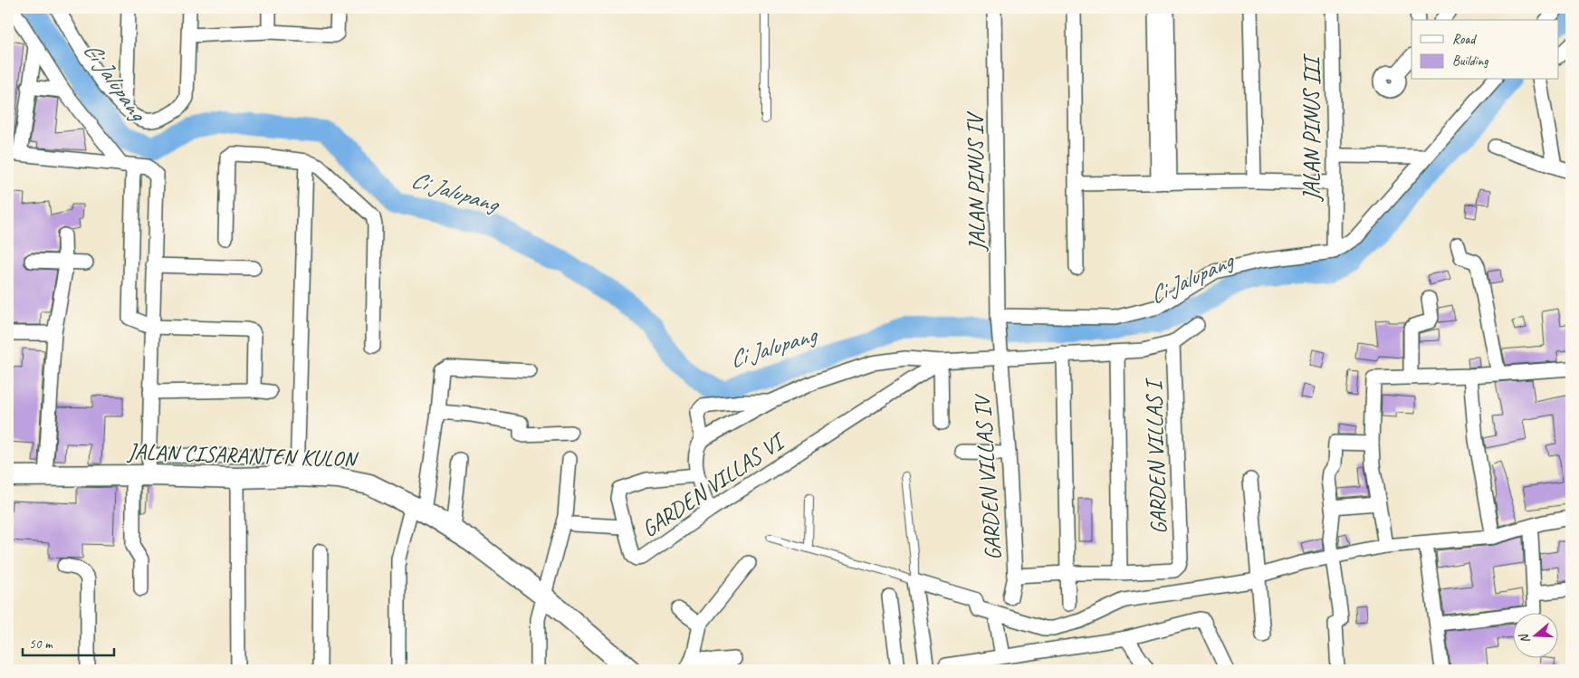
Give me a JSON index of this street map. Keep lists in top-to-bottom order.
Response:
{
  "streets": {
    "main road": ["JALAN CISARANTEN KULON"],
    "street": [
      "JALAN PINUS III",
      "JALAN PINUS IV",
      "GARDEN VILLAS I",
      "GARDEN VILLAS IV",
      "GARDEN VILLAS VI"
    ]
  },
  "crossings": [
    ["JALAN PINUS IV", "GARDEN VILLAS IV"]
  ],
  "water": ["Ci Jalupang"],
  "legend": ["Road", "Building"],
  "scale_bar": "50 m",
  "north": "left"
}
